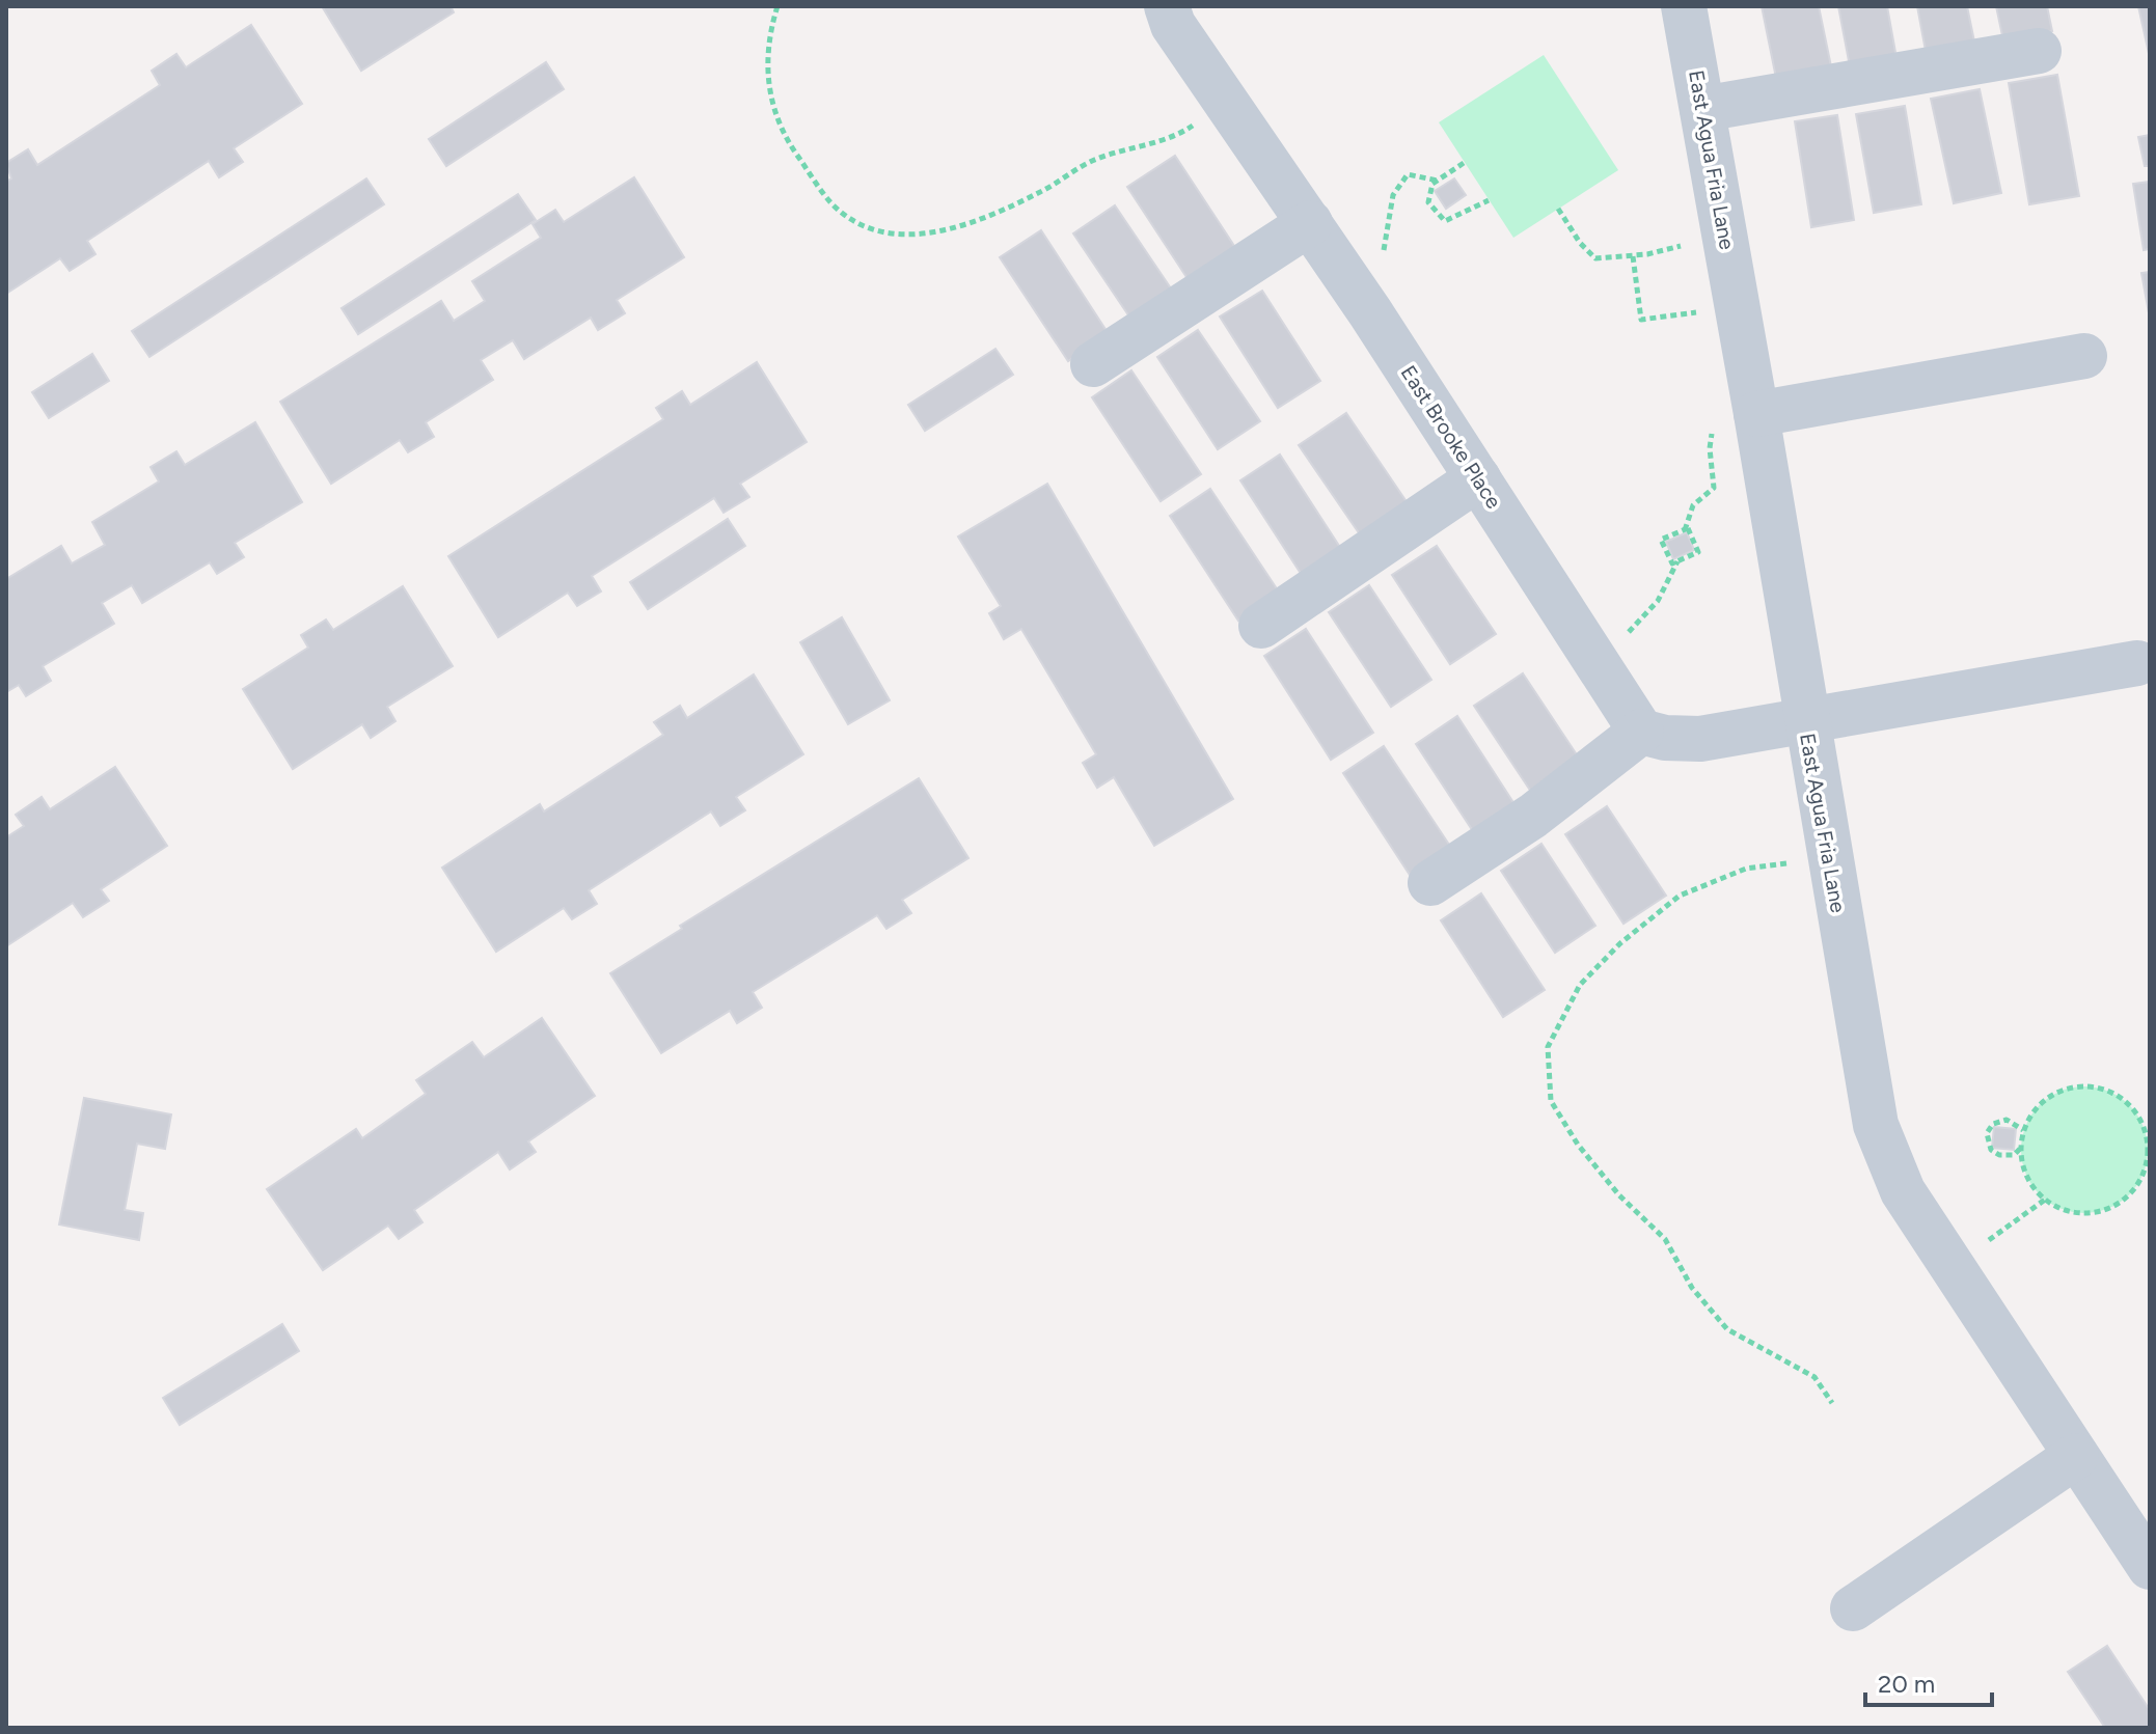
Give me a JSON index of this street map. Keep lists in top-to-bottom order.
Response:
{
  "streets": {
    "street": ["East Agua Fria Lane", "East Brooke Place"]
  },
  "scale_bar": "20 m"
}
